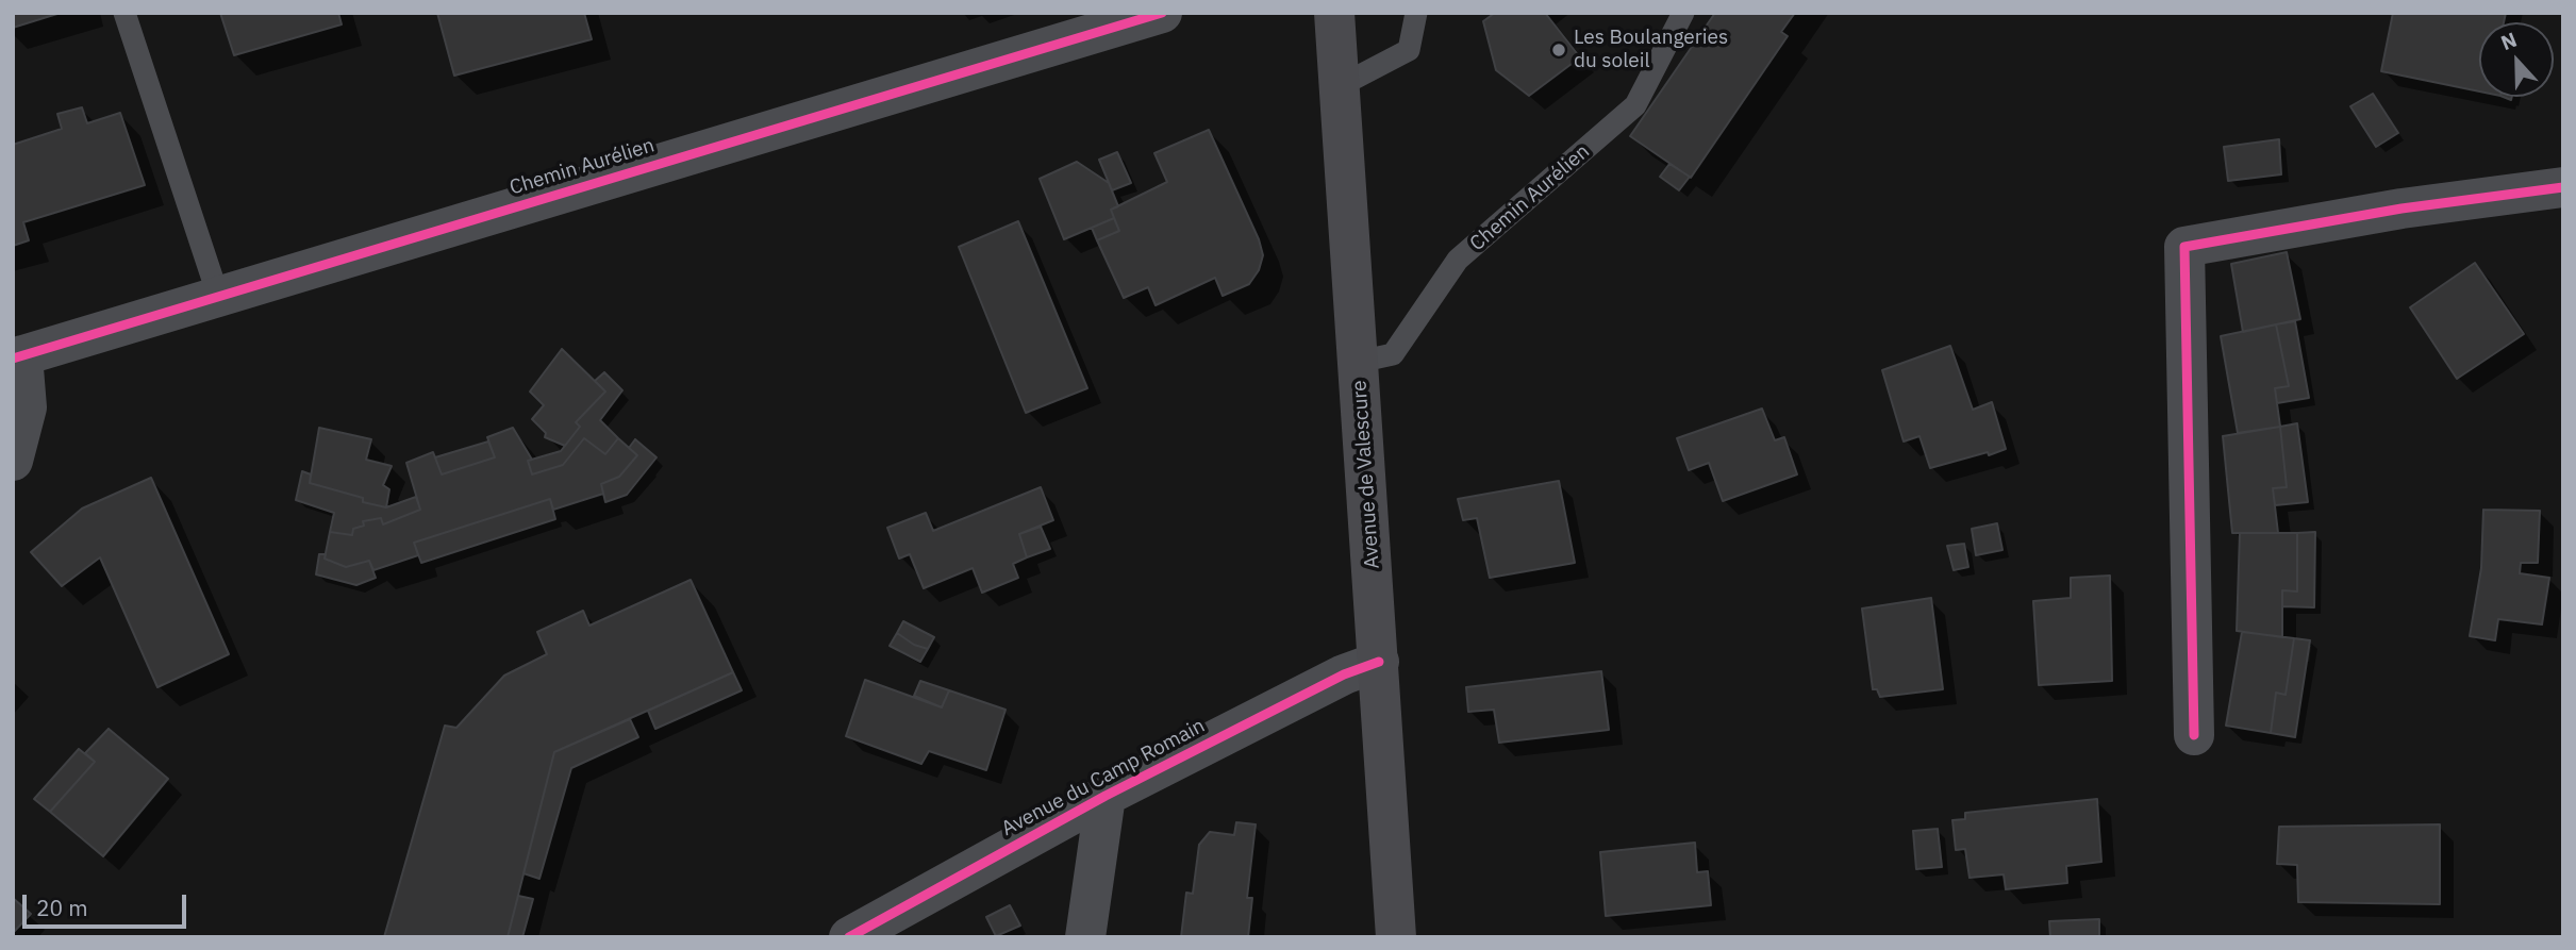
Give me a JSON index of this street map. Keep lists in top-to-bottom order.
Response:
{
  "streets": {
    "main road": ["Avenue de Valescure"],
    "street": ["Chemin Aurélien", "Avenue du Camp Romain"]
  },
  "crossings": [
    ["Chemin Aurélien", "Avenue de Valescure"],
    ["Avenue de Valescure", "Avenue du Camp Romain"]
  ],
  "places": ["Les Boulangeries du soleil"],
  "scale_bar": "20 m",
  "north": "top"
}
